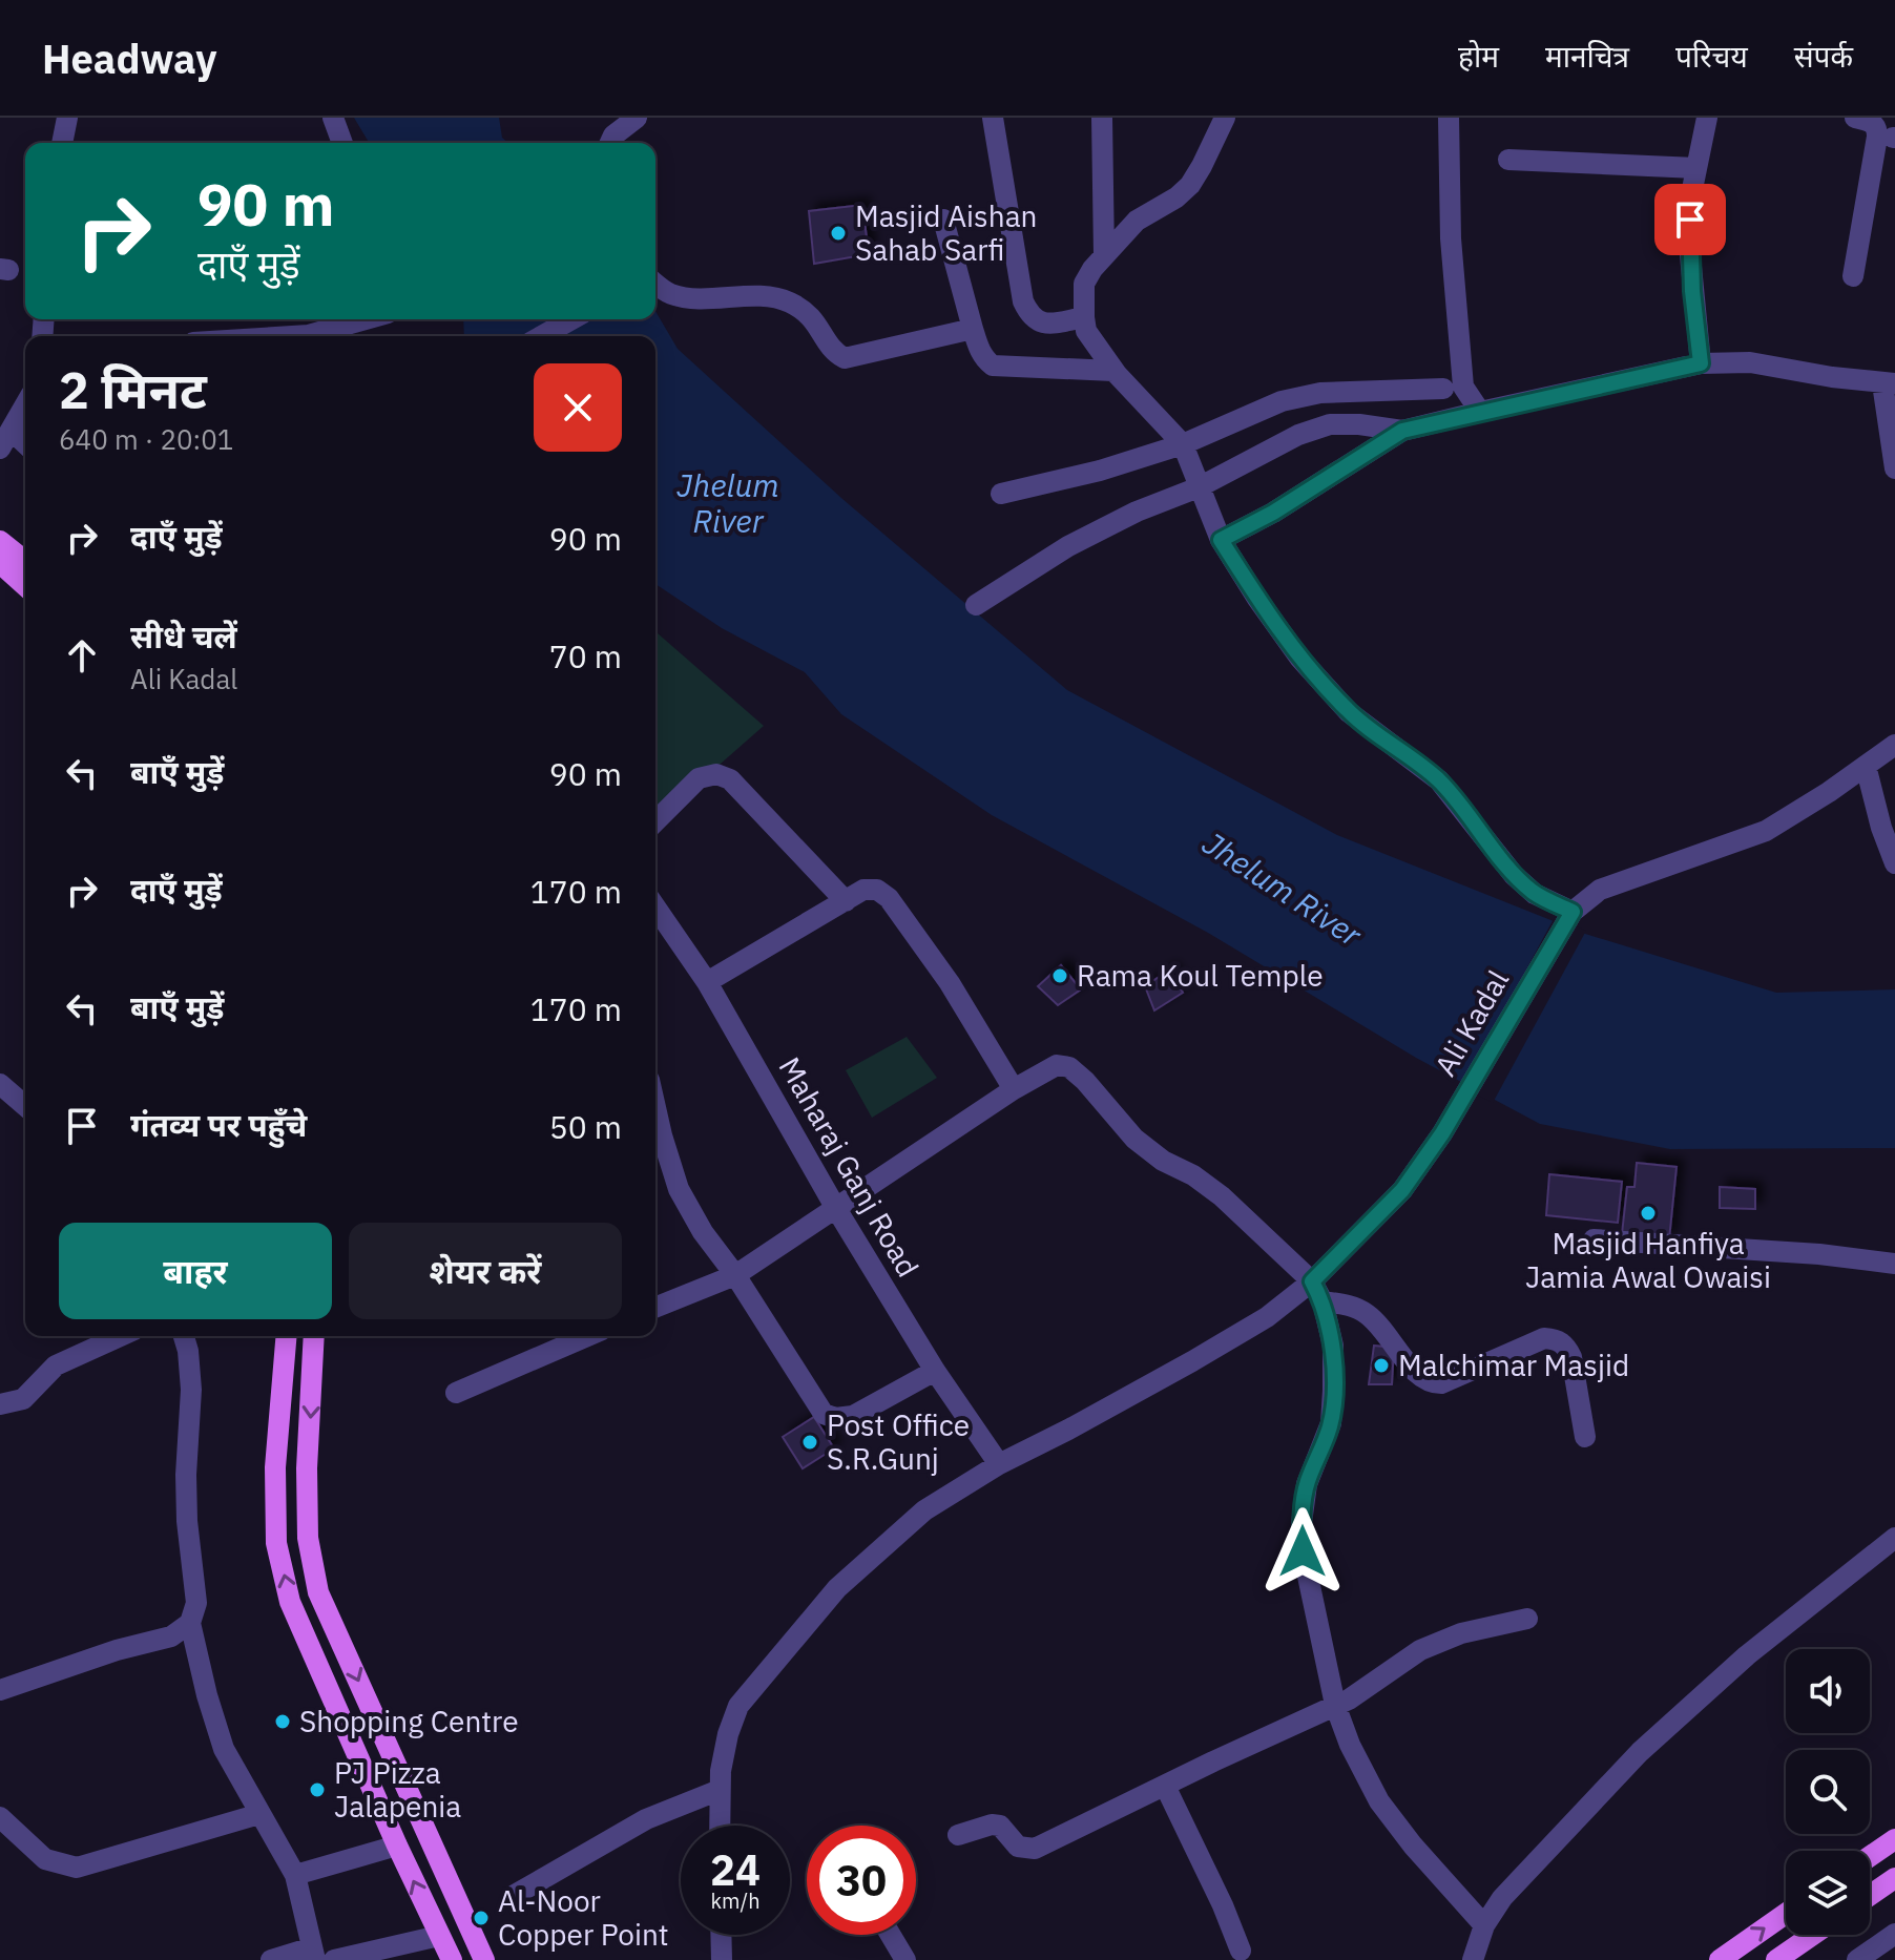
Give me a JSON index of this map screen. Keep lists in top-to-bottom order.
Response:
{
  "streets": {
    "street": ["Ali Kadal", "Maharaj Ganj Road"]
  },
  "crossings": [
    ["Ali Kadal", "Maharaj Ganj Road"]
  ],
  "water": ["Jhelum River"],
  "places": [
    "Masjid Aishan Sahab Sarfi",
    "Rama Koul Temple",
    "Masjid Hanfiya Jamia Awal Owaisi",
    "Malchimar Masjid",
    "Post Office S.R.Gunj",
    "Shopping Centre",
    "PJ Pizza Jalapenia",
    "Al-Noor Copper Point"
  ],
  "page": {
    "header": "Headway",
    "nav": [
      "होम",
      "मानचित्र",
      "परिचय",
      "संपर्क"
    ],
    "turn": ["90 m", "दाएँ मुड़ें"],
    "heading": ["2 मिनट", "640 m · 20:01"],
    "list": [
      {
        "name": "दाएँ मुड़ें",
        "value": "90 m"
      },
      {
        "name": "सीधे चलें",
        "note": "Ali Kadal",
        "value": "70 m"
      },
      {
        "name": "बाएँ मुड़ें",
        "value": "90 m"
      },
      {
        "name": "दाएँ मुड़ें",
        "value": "170 m"
      },
      {
        "name": "बाएँ मुड़ें",
        "value": "170 m"
      },
      {
        "name": "गंतव्य पर पहुँचे",
        "value": "50 m"
      }
    ],
    "buttons": ["बाहर", "शेयर करें"],
    "speed": "24 km/h",
    "limit": "30"
  }
}
